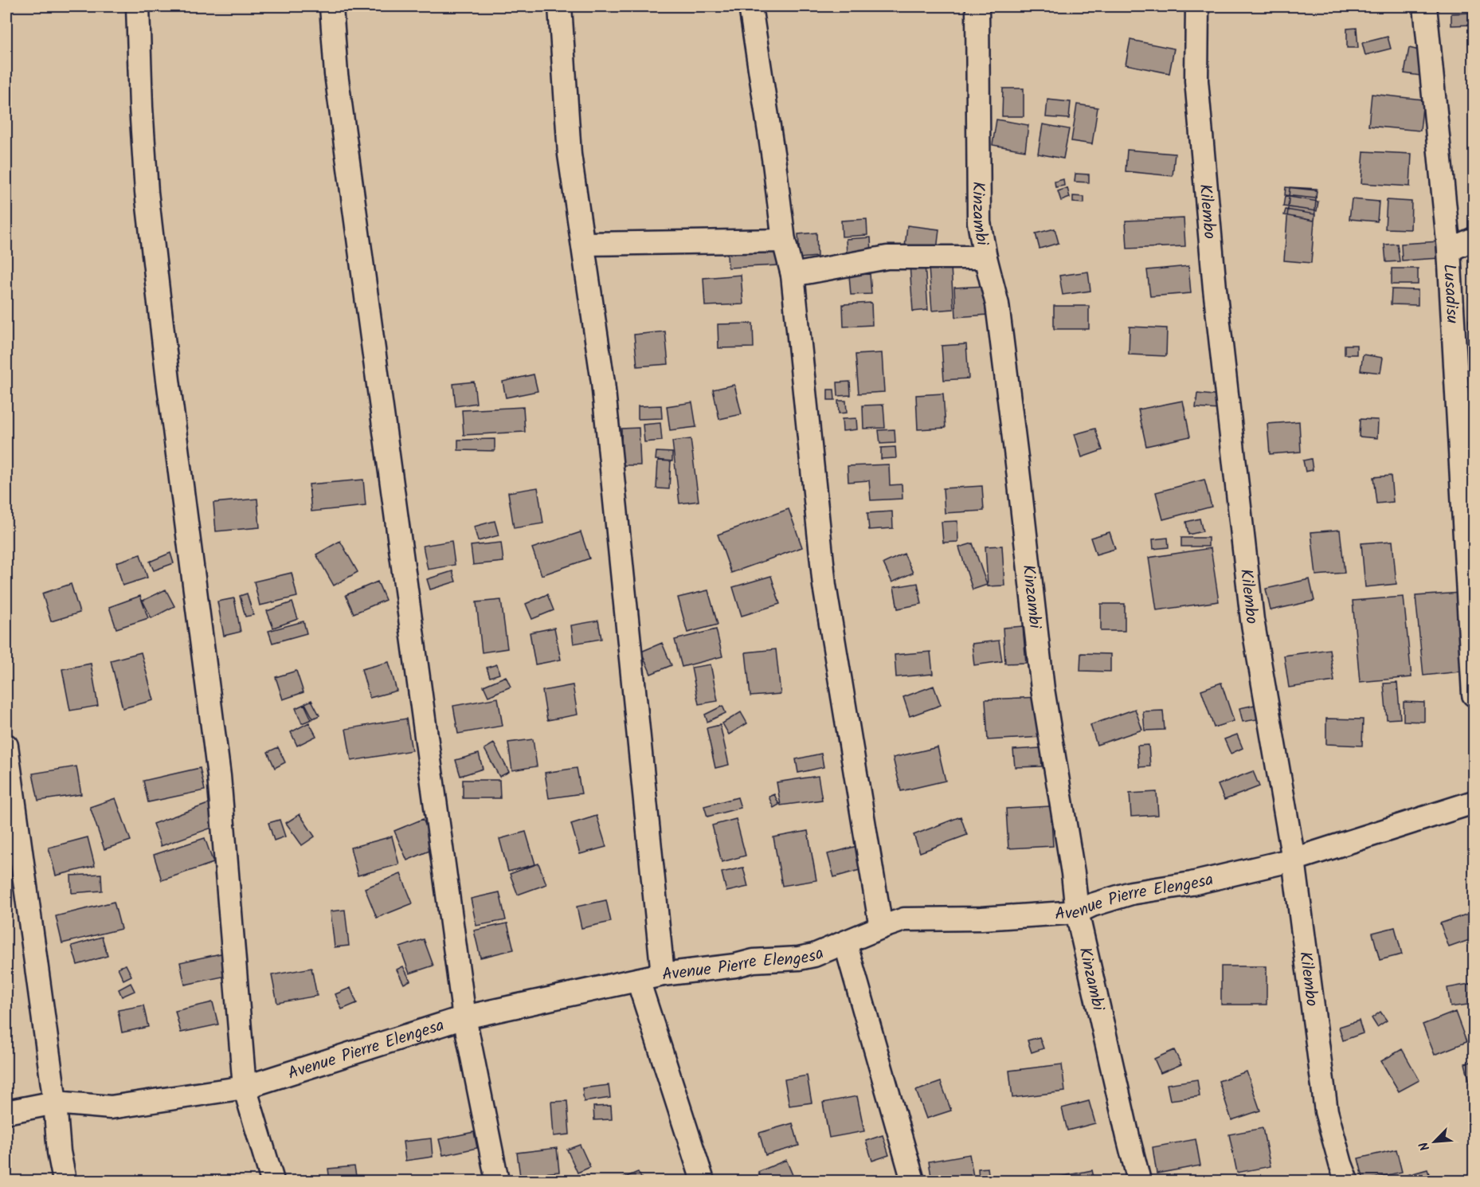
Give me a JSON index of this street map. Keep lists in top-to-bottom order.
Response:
{
  "streets": {
    "street": [
      "Kilembo",
      "Kinzambi",
      "Lusadisu",
      "Avenue Pierre Elengesa"
    ]
  },
  "crossings": [
    ["Kilembo", "Avenue Pierre Elengesa"],
    ["Kinzambi", "Avenue Pierre Elengesa"]
  ],
  "north": "bottom left"
}
